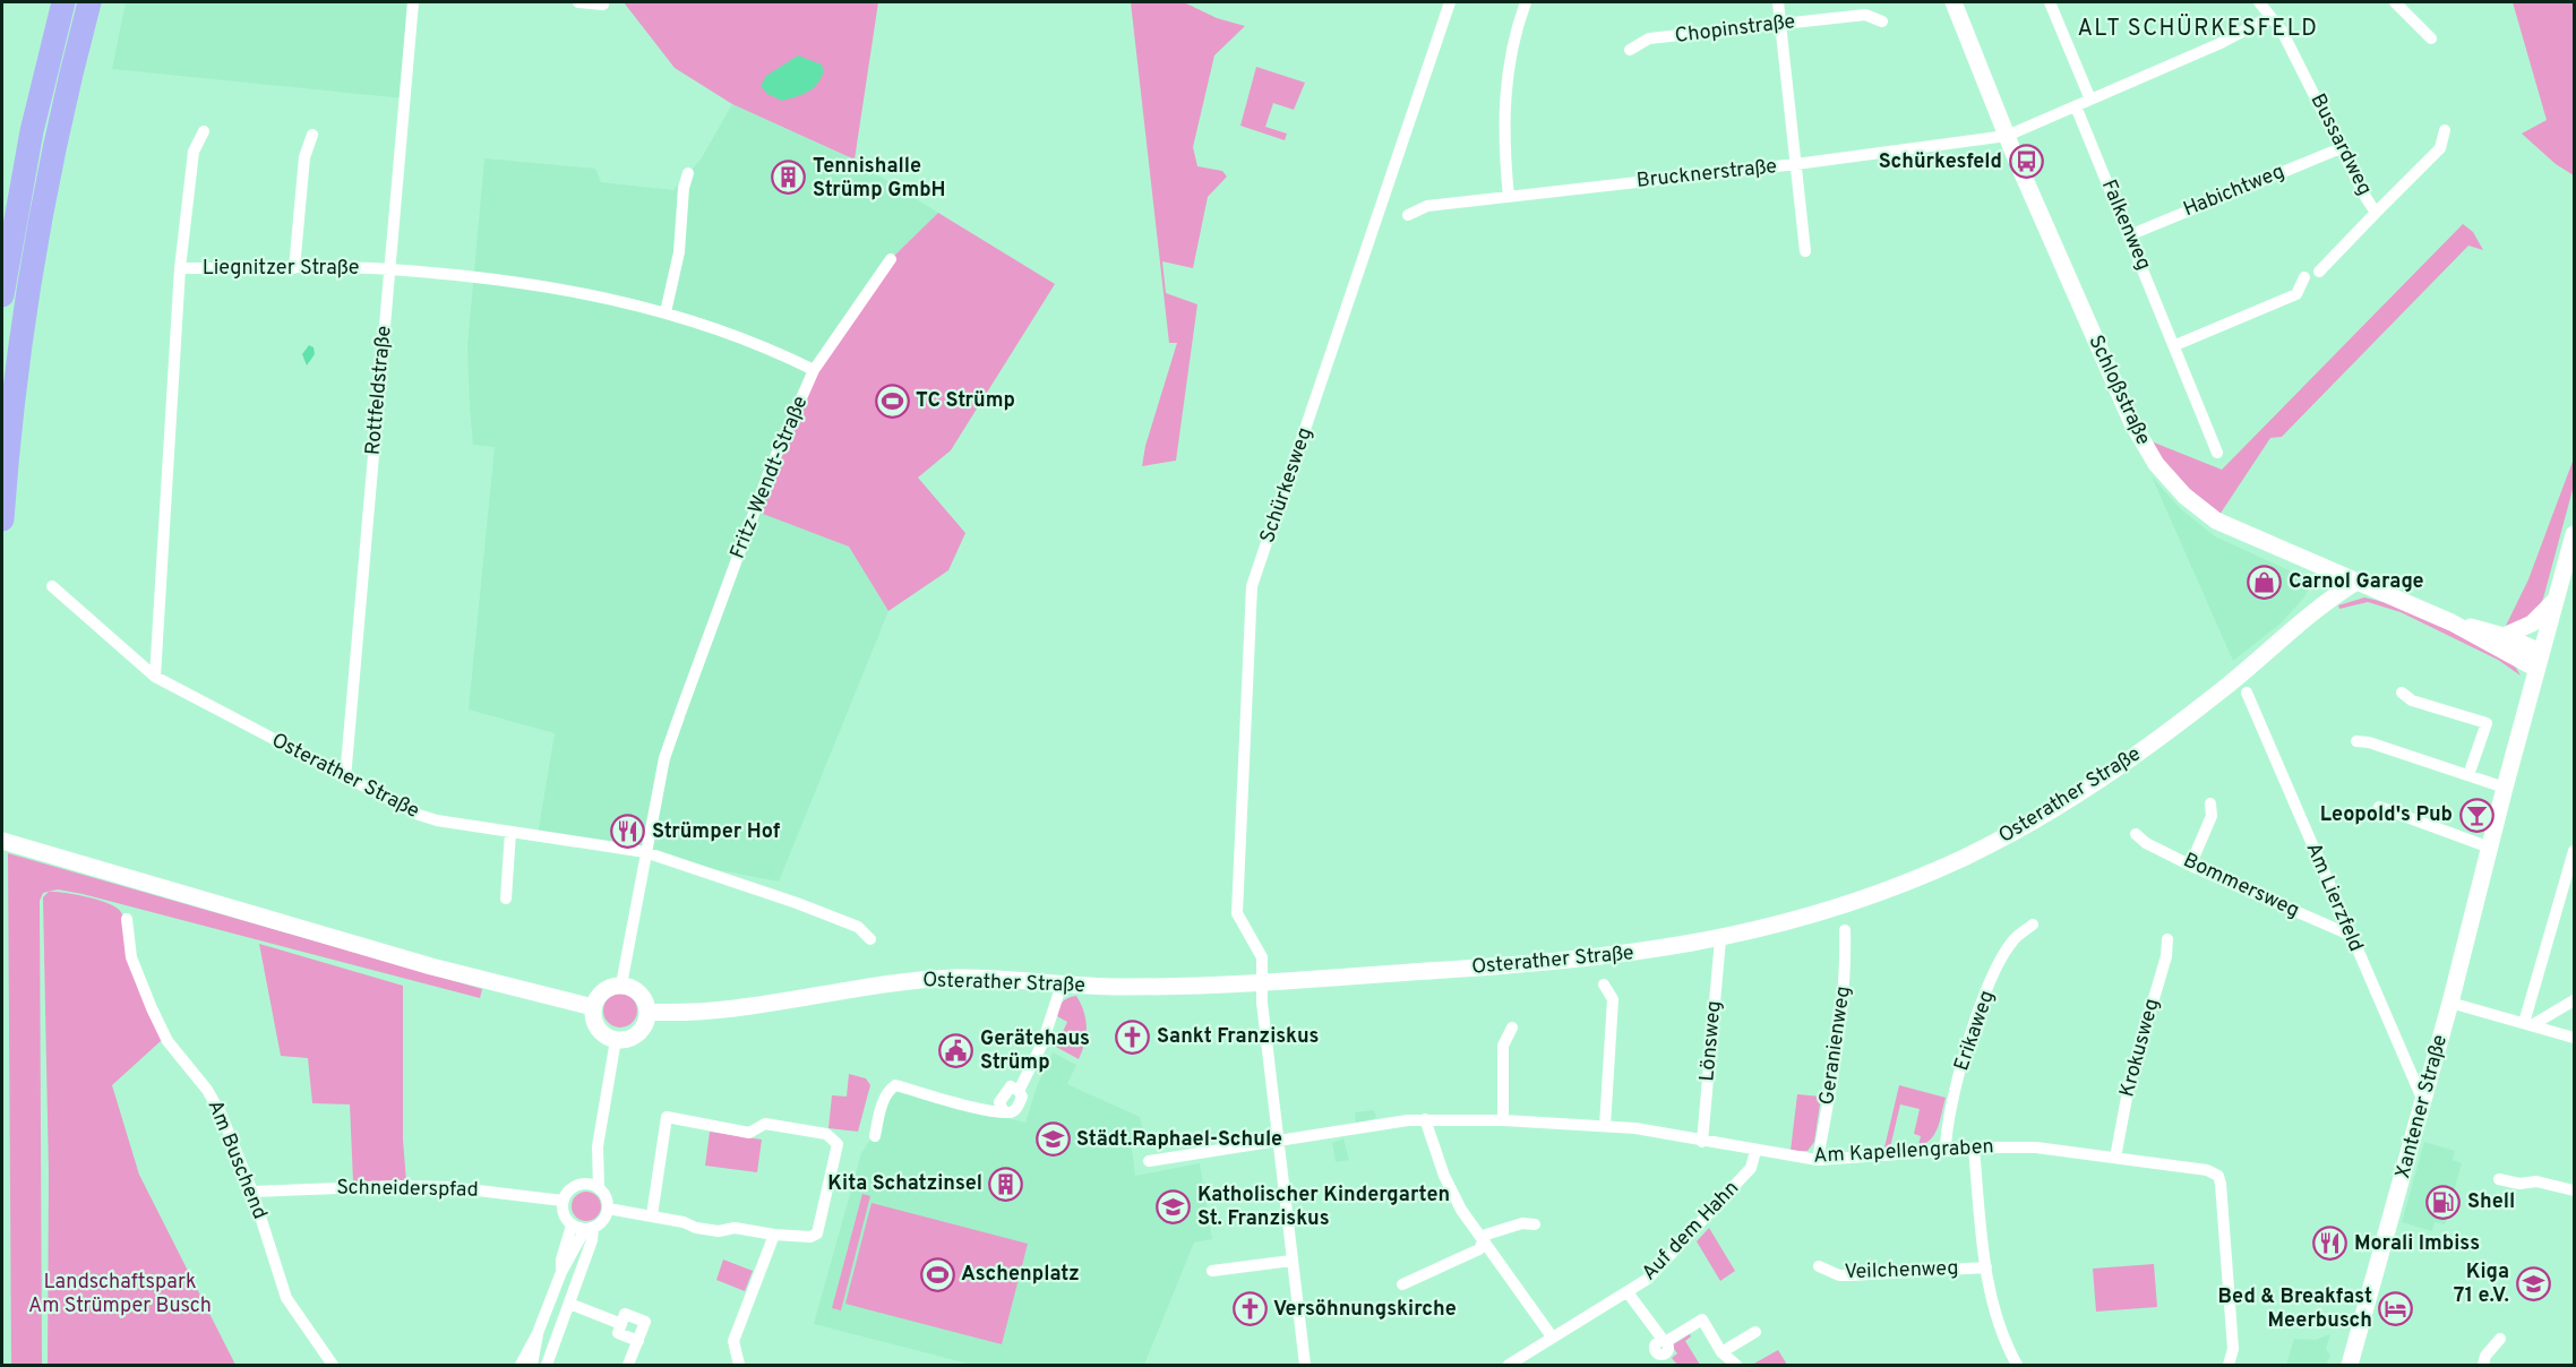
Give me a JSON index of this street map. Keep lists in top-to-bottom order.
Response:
{
  "streets": {
    "main road": ["Schloßstraße", "Osterather Straße", "Xantener Straße"],
    "street": [
      "Chopinstraße",
      "Bussardweg",
      "Brucknerstraße",
      "Habichtweg",
      "Falkenweg",
      "Liegnitzer Straße",
      "Rottfeldstraße",
      "Fritz-Wendt-Straße",
      "Schürkesweg",
      "Bommersweg",
      "Am Lierzfeld",
      "Erikaweg",
      "Lönsweg",
      "Geranienweg",
      "Krokusweg",
      "Am Kapellengraben",
      "Am Buschend",
      "Schneiderspfad",
      "Auf dem Hahn",
      "Veilchenweg"
    ]
  },
  "crossings": [
    ["Bussardweg", "Habichtweg"],
    ["Brucknerstraße", "Schloßstraße"],
    ["Habichtweg", "Falkenweg"],
    ["Liegnitzer Straße", "Rottfeldstraße"],
    ["Liegnitzer Straße", "Fritz-Wendt-Straße"],
    ["Liegnitzer Straße", "Osterather Straße"],
    ["Rottfeldstraße", "Osterather Straße"],
    ["Schloßstraße", "Osterather Straße"],
    ["Schloßstraße", "Xantener Straße"],
    ["Fritz-Wendt-Straße", "Osterather Straße"],
    ["Schürkesweg", "Osterather Straße"],
    ["Schürkesweg", "Am Kapellengraben"],
    ["Osterather Straße", "Lönsweg"],
    ["Bommersweg", "Am Lierzfeld"],
    ["Am Lierzfeld", "Xantener Straße"],
    ["Erikaweg", "Am Kapellengraben"],
    ["Lönsweg", "Am Kapellengraben"],
    ["Geranienweg", "Am Kapellengraben"],
    ["Krokusweg", "Am Kapellengraben"],
    ["Am Kapellengraben", "Auf dem Hahn"],
    ["Am Buschend", "Schneiderspfad"]
  ],
  "districts": ["ALT SCHÜRKESFELD"],
  "parks": ["Landschaftspark Am Strümper Busch"],
  "places": {
    "bus stop": ["Schürkesfeld"],
    "building": ["Tennishalle Strümp GmbH", "Kita Schatzinsel"],
    "sports": ["TC Strümp", "Aschenplatz"],
    "shop": ["Carnol Garage"],
    "bar": ["Leopold's Pub"],
    "restaurant": ["Strümper Hof", "Morali Imbiss"],
    "church": ["Sankt Franziskus", "Versöhnungskirche"],
    "public building": ["Gerätehaus Strümp"],
    "school or university": ["Städt.Raphael-Schule", "Katholischer Kindergarten St. Franziskus", "Kiga 71 e.V."],
    "fuel station": ["Shell"],
    "hotel": ["Bed & Breakfast Meerbusch"]
  }
}
